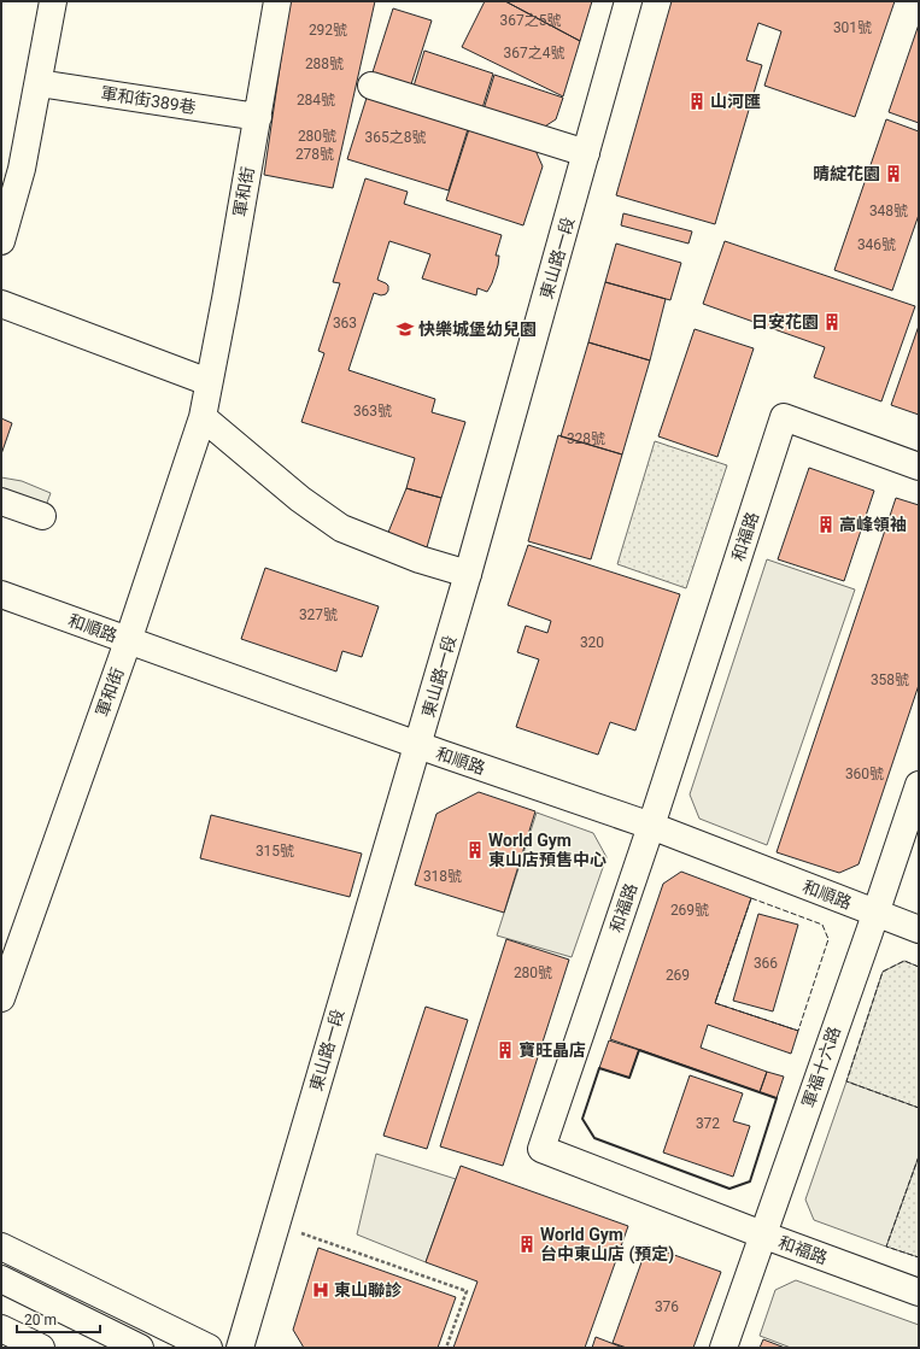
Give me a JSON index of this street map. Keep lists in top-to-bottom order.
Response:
{
  "streets": {
    "main road": [
      "軍和街389巷",
      "軍和街",
      "東山路一段",
      "和福路",
      "和順路",
      "軍福十六路"
    ]
  },
  "crossings": [
    ["軍和街389巷", "軍和街"],
    ["軍和街", "和順路"],
    ["東山路一段", "和順路"],
    ["和福路", "和順路"],
    ["和福路", "軍福十六路"],
    ["和順路", "軍福十六路"]
  ],
  "places": {
    "building": [
      "山河匯",
      "晴綻花園",
      "日安花園",
      "高峰領袖",
      "World Gym 東山店預售中心",
      "寶旺晶店",
      "World Gym 台中東山店 (預定)"
    ],
    "school or university": ["快樂城堡幼兒園"],
    "hospital": ["東山聯診"]
  },
  "house_numbers": [
    "367之5號",
    "301號",
    "292號",
    "367之4號",
    "288號",
    "284號",
    "280號",
    "365之8號",
    "278號",
    "348號",
    "346號",
    "363",
    "363號",
    "328號",
    "327號",
    "320",
    "358號",
    "360號",
    "315號",
    "318號",
    "269號",
    "366",
    "280號",
    "269",
    "372",
    "376"
  ],
  "scale_bar": "20 m"
}
